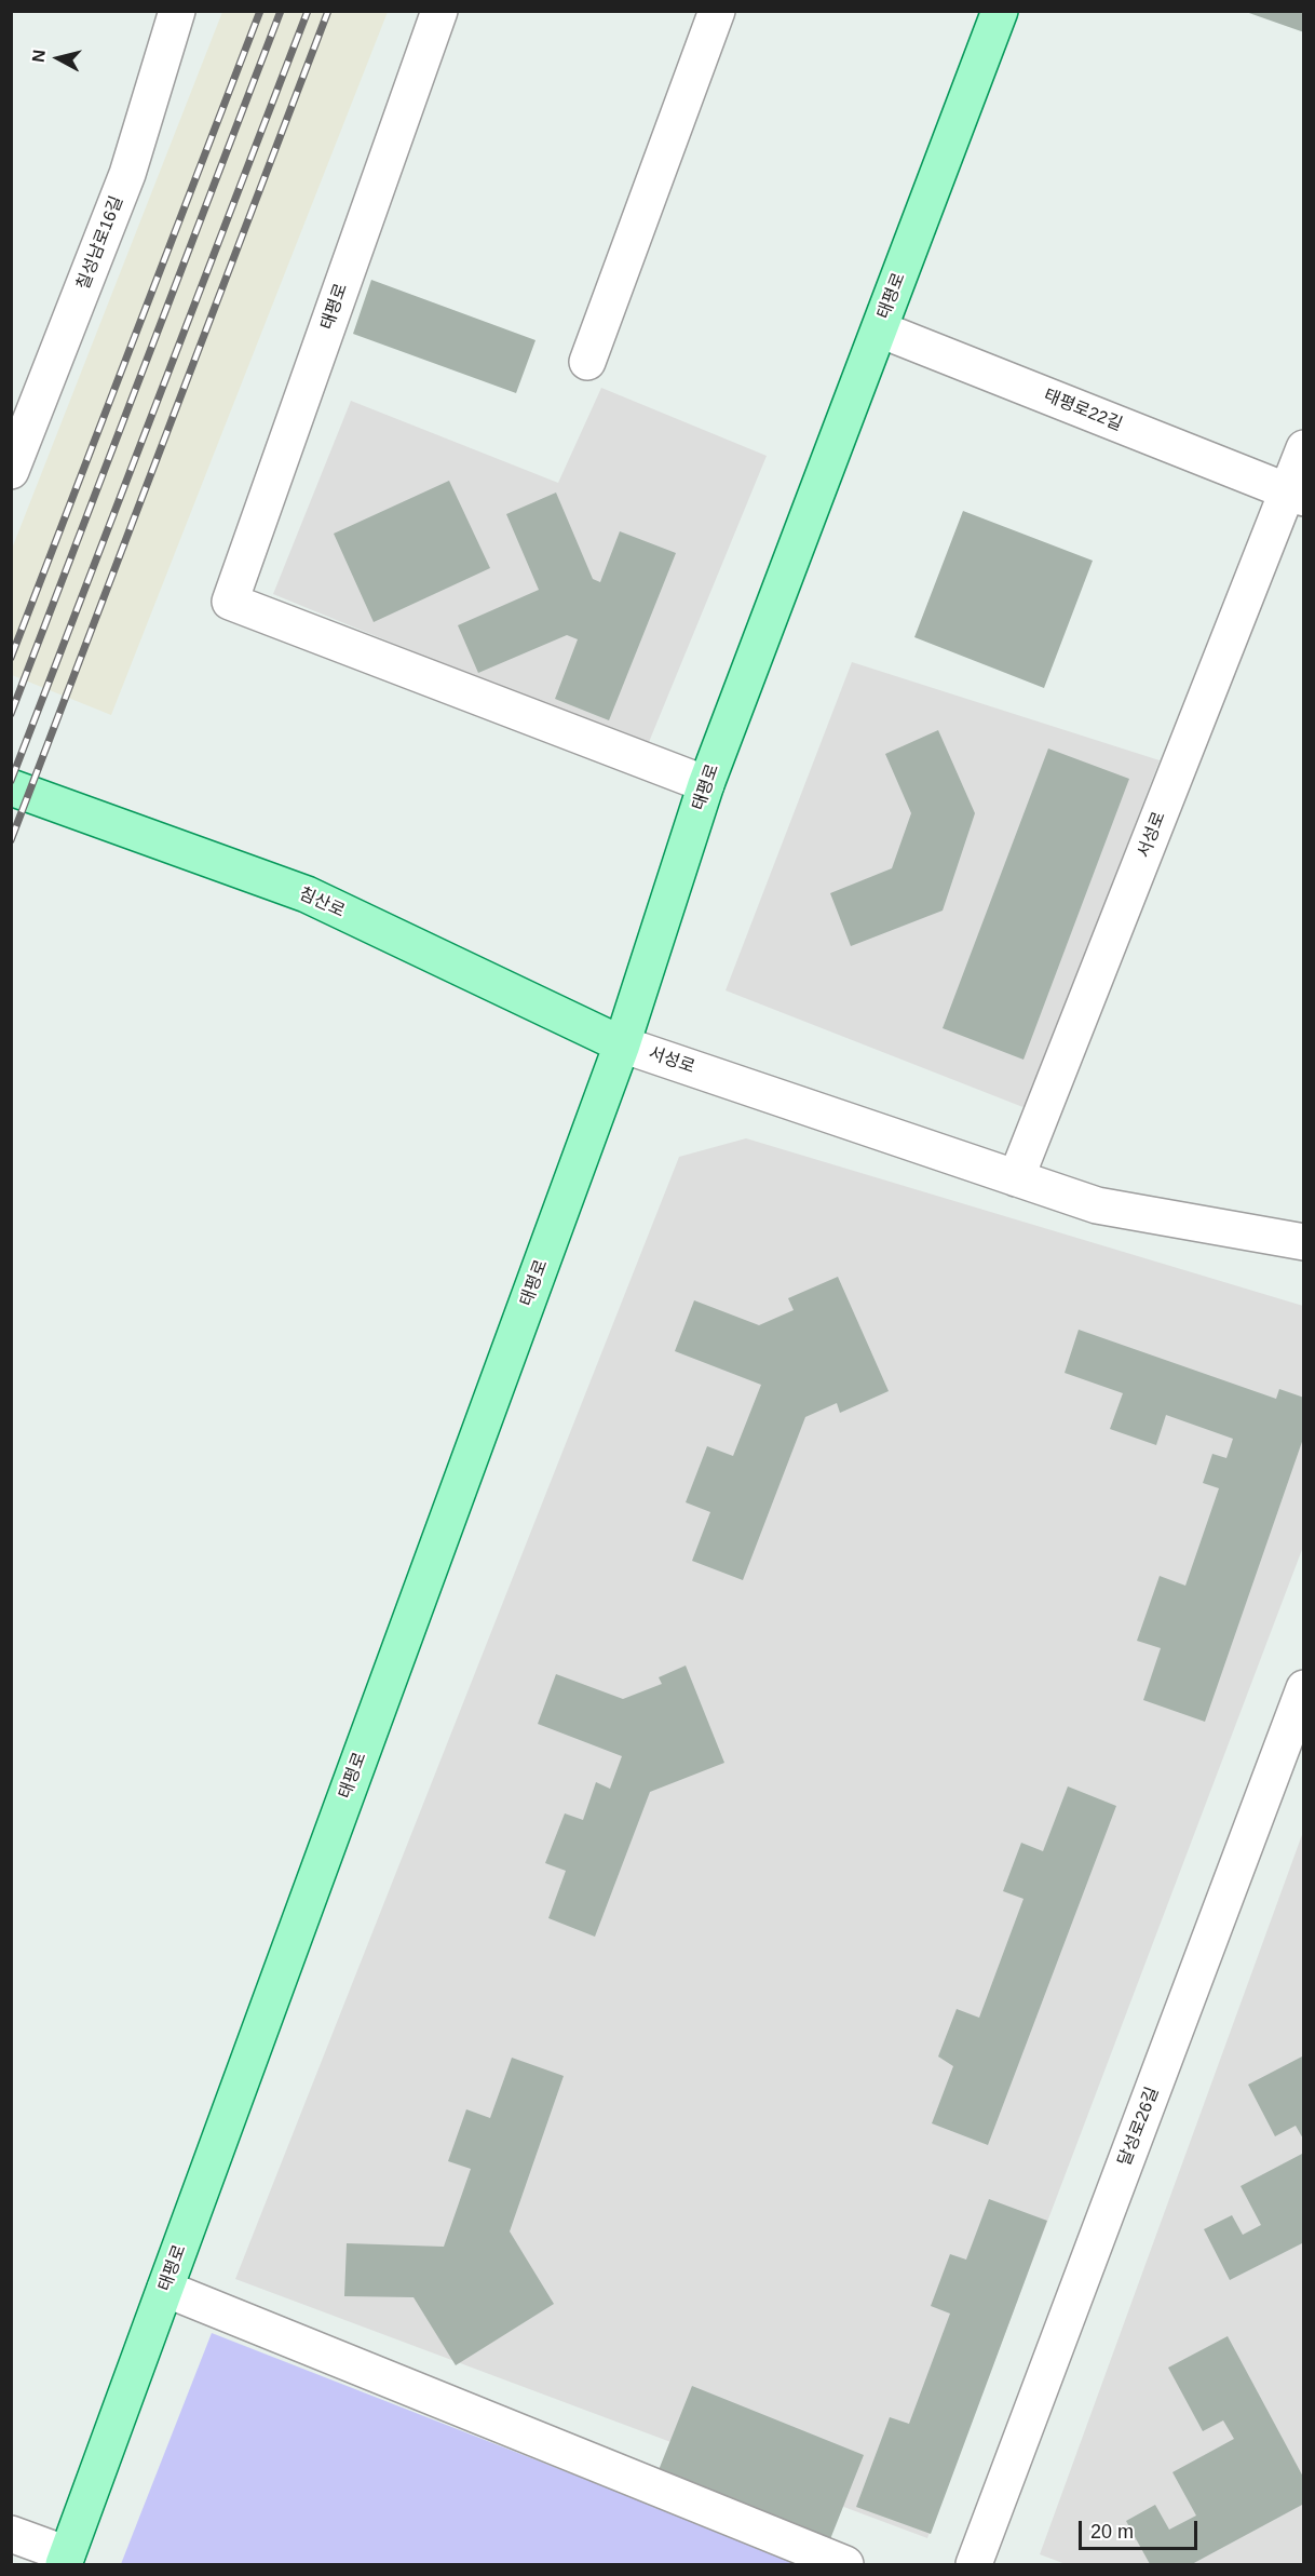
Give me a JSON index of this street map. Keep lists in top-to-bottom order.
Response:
{
  "streets": {
    "main road": ["태평로", "침산로"],
    "street": [
      "칠성남로16길",
      "태평로22길",
      "서성로",
      "달성로26길"
    ]
  },
  "crossings": [
    ["태평로", "태평로22길"],
    ["태평로", "서성로"],
    ["태평로", "침산로"],
    ["태평로22길", "서성로"],
    ["서성로", "침산로"]
  ],
  "scale_bar": "20 m",
  "north": "left"
}
